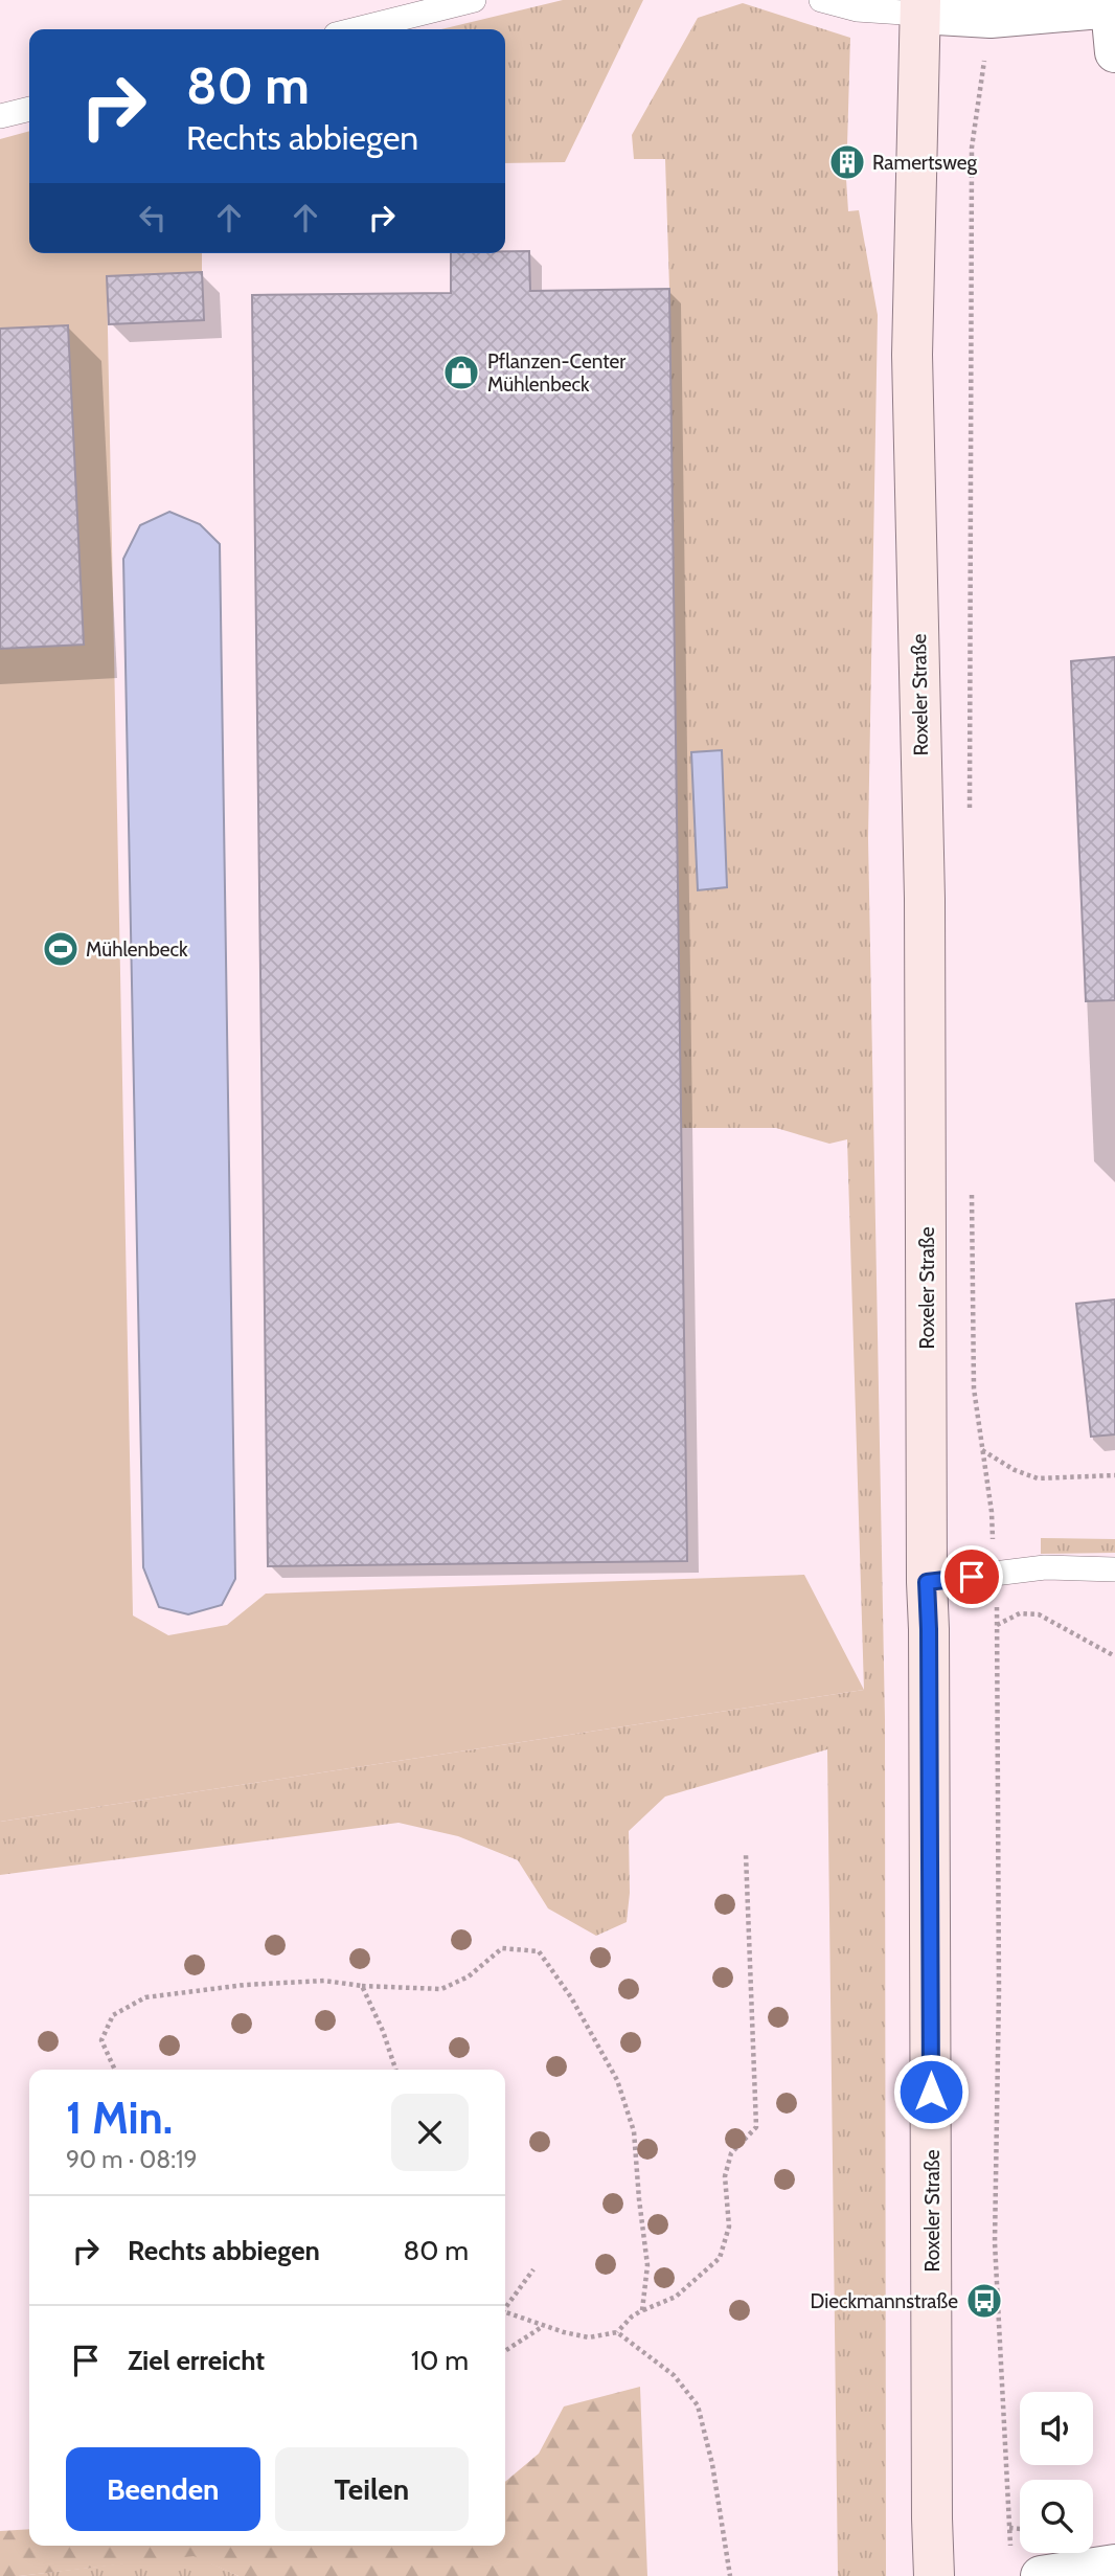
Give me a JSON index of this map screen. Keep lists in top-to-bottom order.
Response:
{
  "streets": {
    "main road": ["Roxeler Straße"]
  },
  "places": {
    "building": ["Ramertsweg"],
    "shop": ["Pflanzen-Center Mühlenbeck"],
    "sports": ["Mühlenbeck"],
    "bus stop": ["Dieckmannstraße"]
  },
  "page": {
    "turn": ["80 m", "Rechts abbiegen"],
    "heading": ["1 Min.", "90 m · 08:19"],
    "list": [
      {
        "name": "Rechts abbiegen",
        "value": "80 m"
      },
      {
        "name": "Ziel erreicht",
        "value": "10 m"
      }
    ],
    "buttons": ["Beenden", "Teilen"]
  }
}
